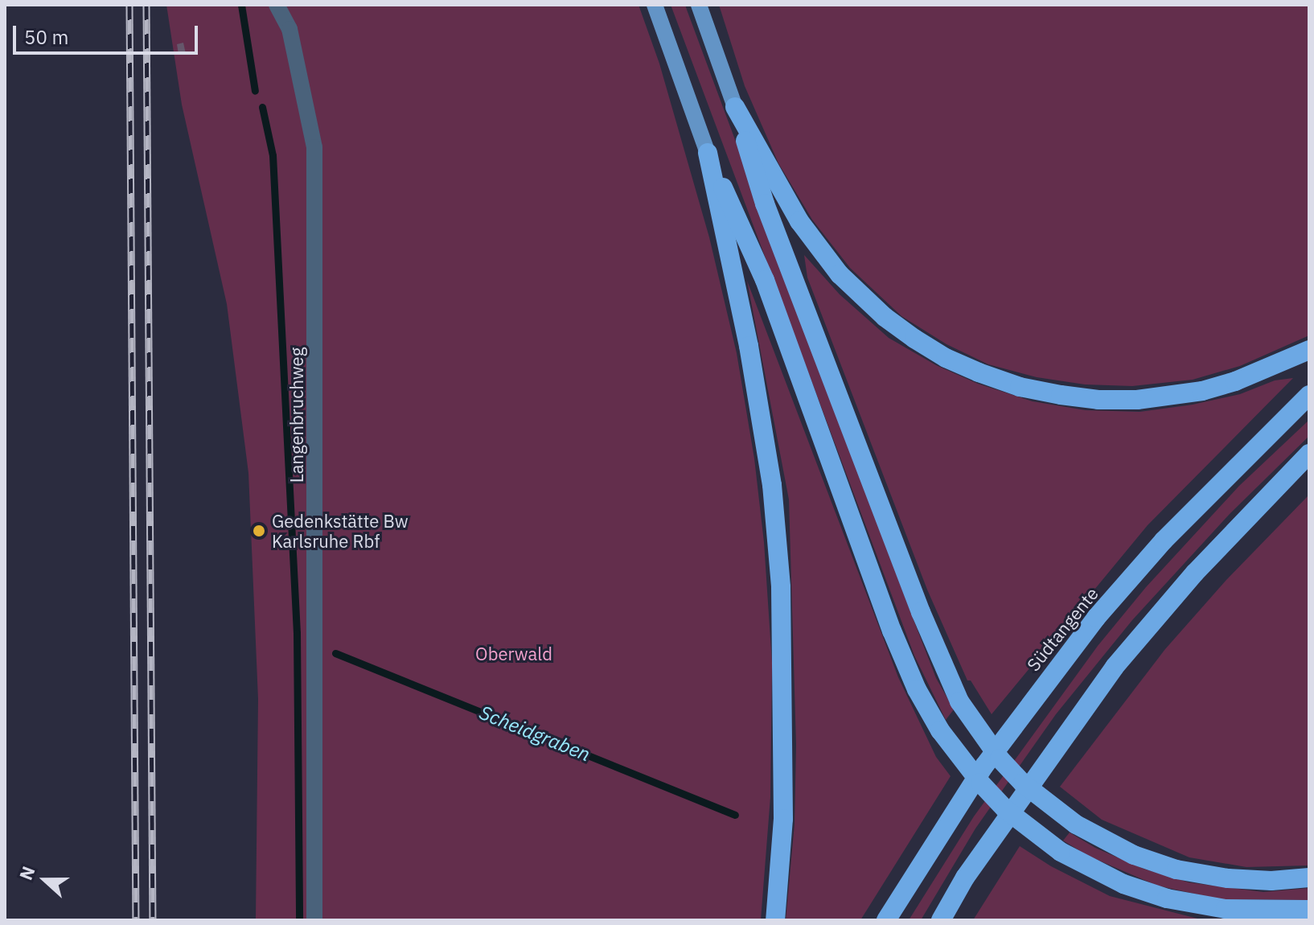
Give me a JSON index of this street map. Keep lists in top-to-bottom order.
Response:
{
  "streets": {
    "highway": ["Südtangente"],
    "lane": ["Langenbruchweg"]
  },
  "water": ["Scheidgraben"],
  "parks": ["Oberwald"],
  "places": ["Gedenkstätte Bw Karlsruhe Rbf"],
  "scale_bar": "50 m",
  "north": "left"
}
